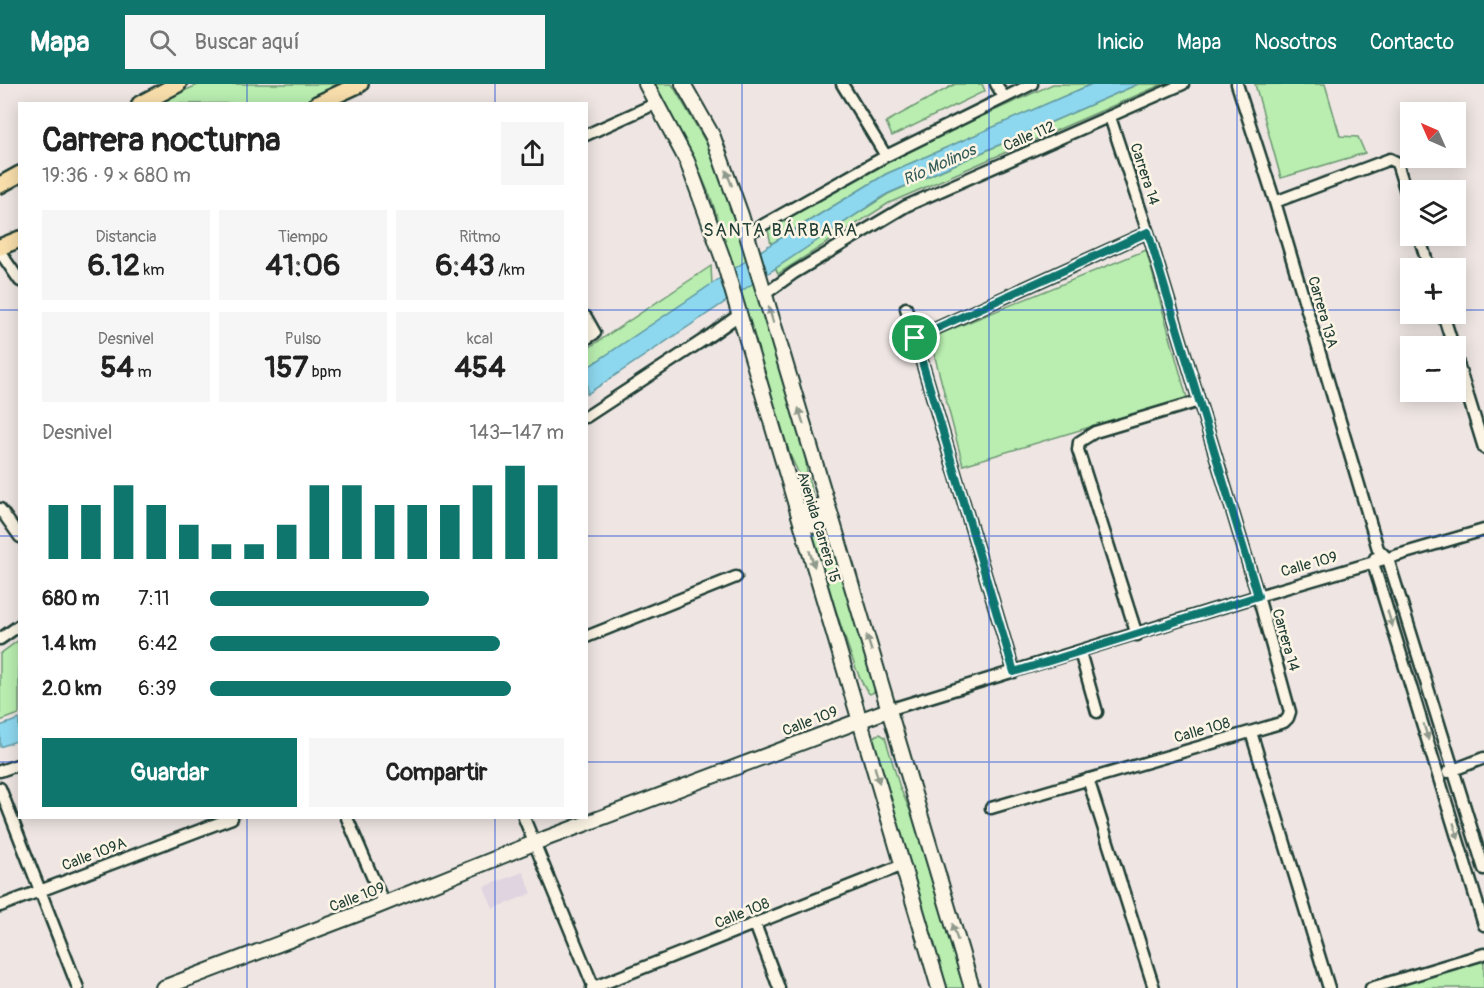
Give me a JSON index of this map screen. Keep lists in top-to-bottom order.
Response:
{
  "streets": {
    "main road": ["Avenida Carrera 15", "Calle 109"],
    "street": [
      "Calle 112",
      "Carrera 14",
      "Carrera 13A",
      "Calle 108",
      "Calle 109A"
    ]
  },
  "crossings": [
    ["Calle 112", "Carrera 14"],
    ["Calle 112", "Avenida Carrera 15"],
    ["Carrera 14", "Calle 109"],
    ["Carrera 14", "Calle 108"],
    ["Carrera 13A", "Calle 109"],
    ["Avenida Carrera 15", "Calle 109"],
    ["Avenida Carrera 15", "Calle 108"]
  ],
  "districts": ["SANTA BÁRBARA"],
  "water": ["Río Molinos"],
  "north": "top left",
  "page": {
    "header": "Mapa",
    "search": "Buscar aquí",
    "nav": [
      "Inicio",
      "Mapa",
      "Nosotros",
      "Contacto"
    ],
    "map_buttons": ["+", "−"],
    "heading": ["Carrera nocturna", "19:36 · 9 × 680 m"],
    "stats": [
      ["Distancia", "6.12 km"],
      ["Tiempo", "41:06"],
      ["Ritmo", "6:43 /km"],
      ["Desnivel", "54 m"],
      ["Pulso", "157 bpm"],
      ["kcal", "454"]
    ],
    "chart": ["Desnivel", "143–147 m"],
    "list": [
      {
        "name": "680 m",
        "note": "7:11"
      },
      {
        "name": "1.4 km",
        "note": "6:42"
      },
      {
        "name": "2.0 km",
        "note": "6:39"
      }
    ],
    "buttons": ["Guardar", "Compartir"]
  }
}
